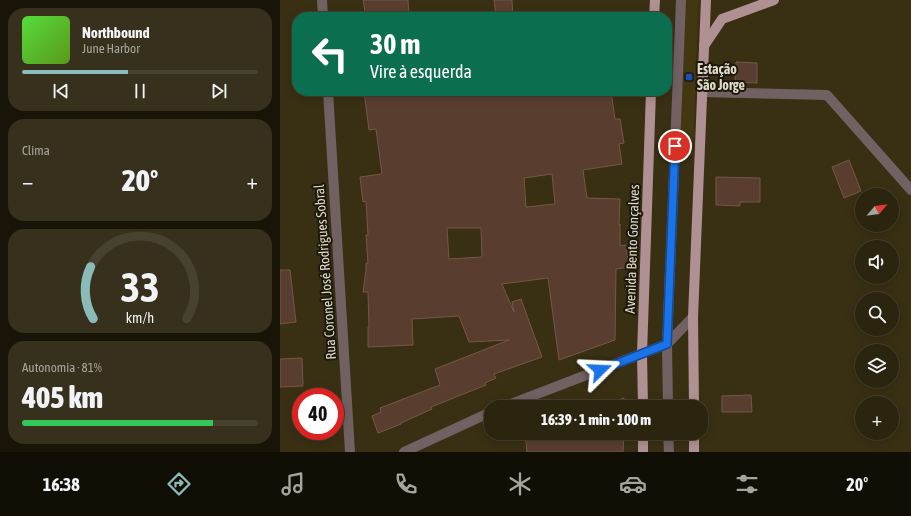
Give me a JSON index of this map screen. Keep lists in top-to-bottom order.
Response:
{
  "streets": {
    "main road": ["Avenida Bento Gonçalves"],
    "street": ["Rua Coronel José Rodrigues Sobral"]
  },
  "places": {
    "transit": ["Estação São Jorge"]
  },
  "north": "top right",
  "page": {
    "turn": ["30 m", "Vire à esquerda"],
    "song": ["Northbound", "June Harbor"],
    "tile": [
      "Clima",
      ["Autonomia · 81%", "405 km"]
    ],
    "heat": ["−", "20°", "+"],
    "map_buttons": "+",
    "limit": "40",
    "trip": "16:39 · 1 min · 100 m",
    "tabs": ["16:38", "20°"],
    "gauge": ["33", "km/h"]
  }
}
